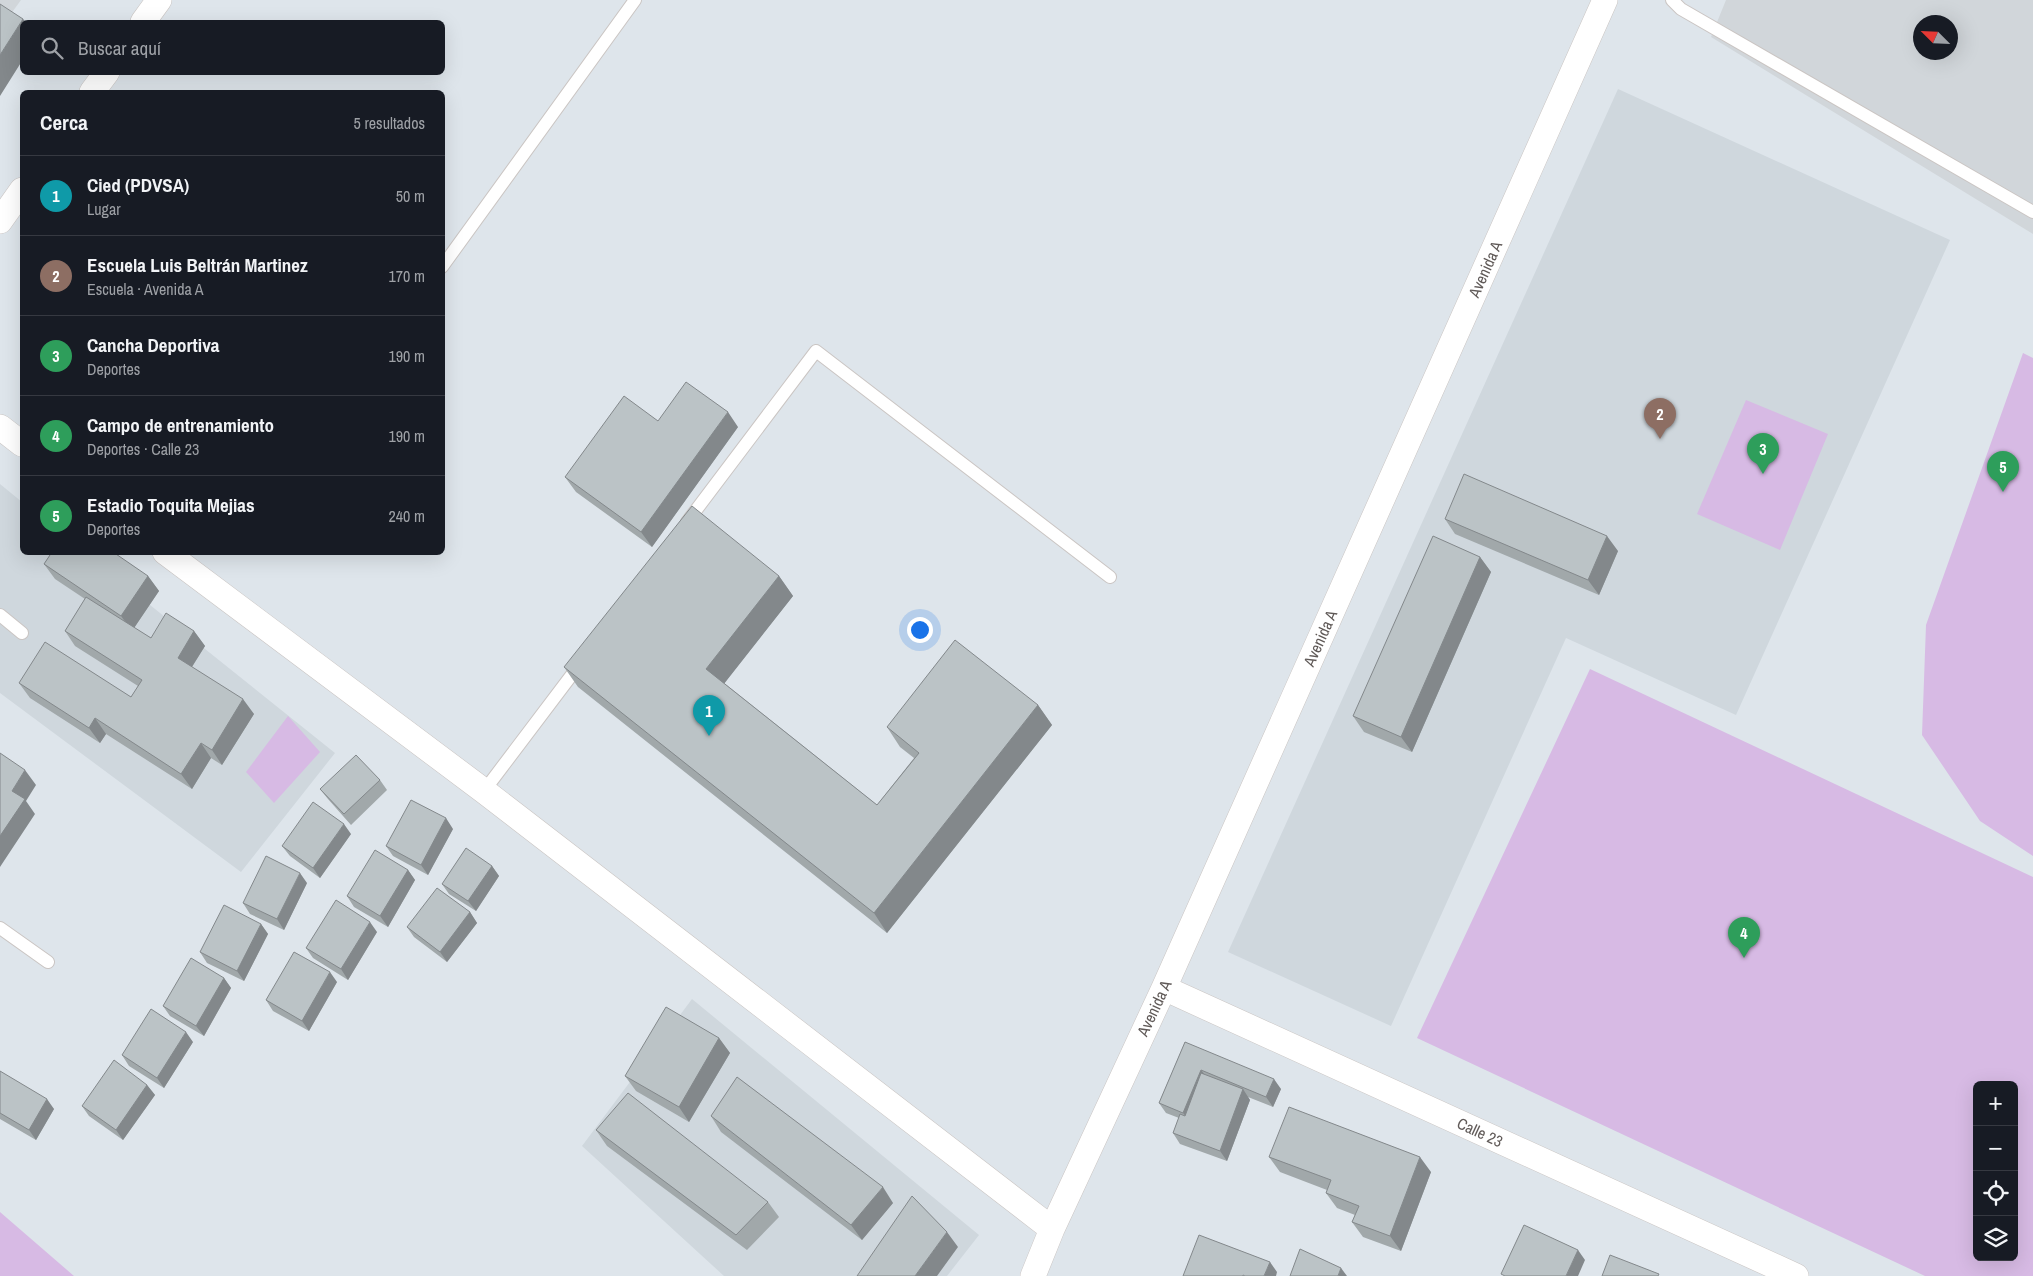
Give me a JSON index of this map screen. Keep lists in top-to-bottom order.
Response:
{
  "streets": {
    "street": ["Avenida A", "Calle 23"]
  },
  "crossings": [
    ["Avenida A", "Calle 23"]
  ],
  "north": "top left",
  "page": {
    "search": "Buscar aquí",
    "heading": ["Cerca", "5 resultados"],
    "list": [
      {
        "mark": "1",
        "name": "Cied (PDVSA)",
        "note": "Lugar",
        "value": "50 m"
      },
      {
        "mark": "2",
        "name": "Escuela Luis Beltrán Martinez",
        "note": "Escuela · Avenida A",
        "value": "170 m"
      },
      {
        "mark": "3",
        "name": "Cancha Deportiva",
        "note": "Deportes",
        "value": "190 m"
      },
      {
        "mark": "4",
        "name": "Campo de entrenamiento",
        "note": "Deportes · Calle 23",
        "value": "190 m"
      },
      {
        "mark": "5",
        "name": "Estadio Toquita Mejias",
        "note": "Deportes",
        "value": "240 m"
      }
    ],
    "pins": [
      "2",
      "3",
      "5",
      "1",
      "4"
    ],
    "map_buttons": ["+", "−"]
  }
}
